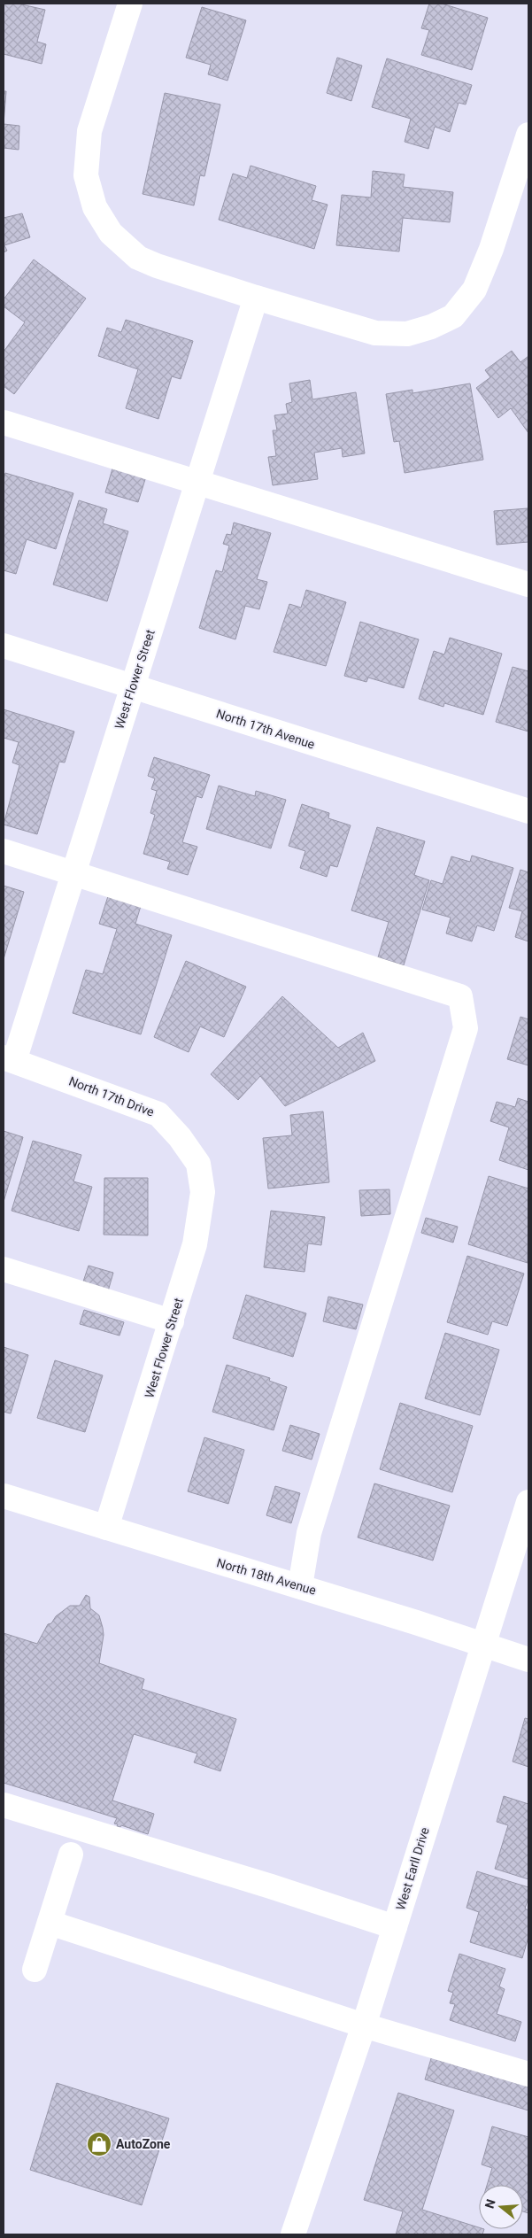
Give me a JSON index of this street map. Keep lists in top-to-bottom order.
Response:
{
  "streets": {
    "street": [
      "West Flower Street",
      "North 17th Avenue",
      "North 17th Drive",
      "North 18th Avenue",
      "West Earll Drive"
    ]
  },
  "crossings": [
    ["West Flower Street", "North 17th Avenue"],
    ["West Flower Street", "North 17th Drive"],
    ["West Flower Street", "North 18th Avenue"],
    ["North 18th Avenue", "West Earll Drive"]
  ],
  "places": {
    "shop": ["AutoZone"]
  },
  "north": "left"
}
